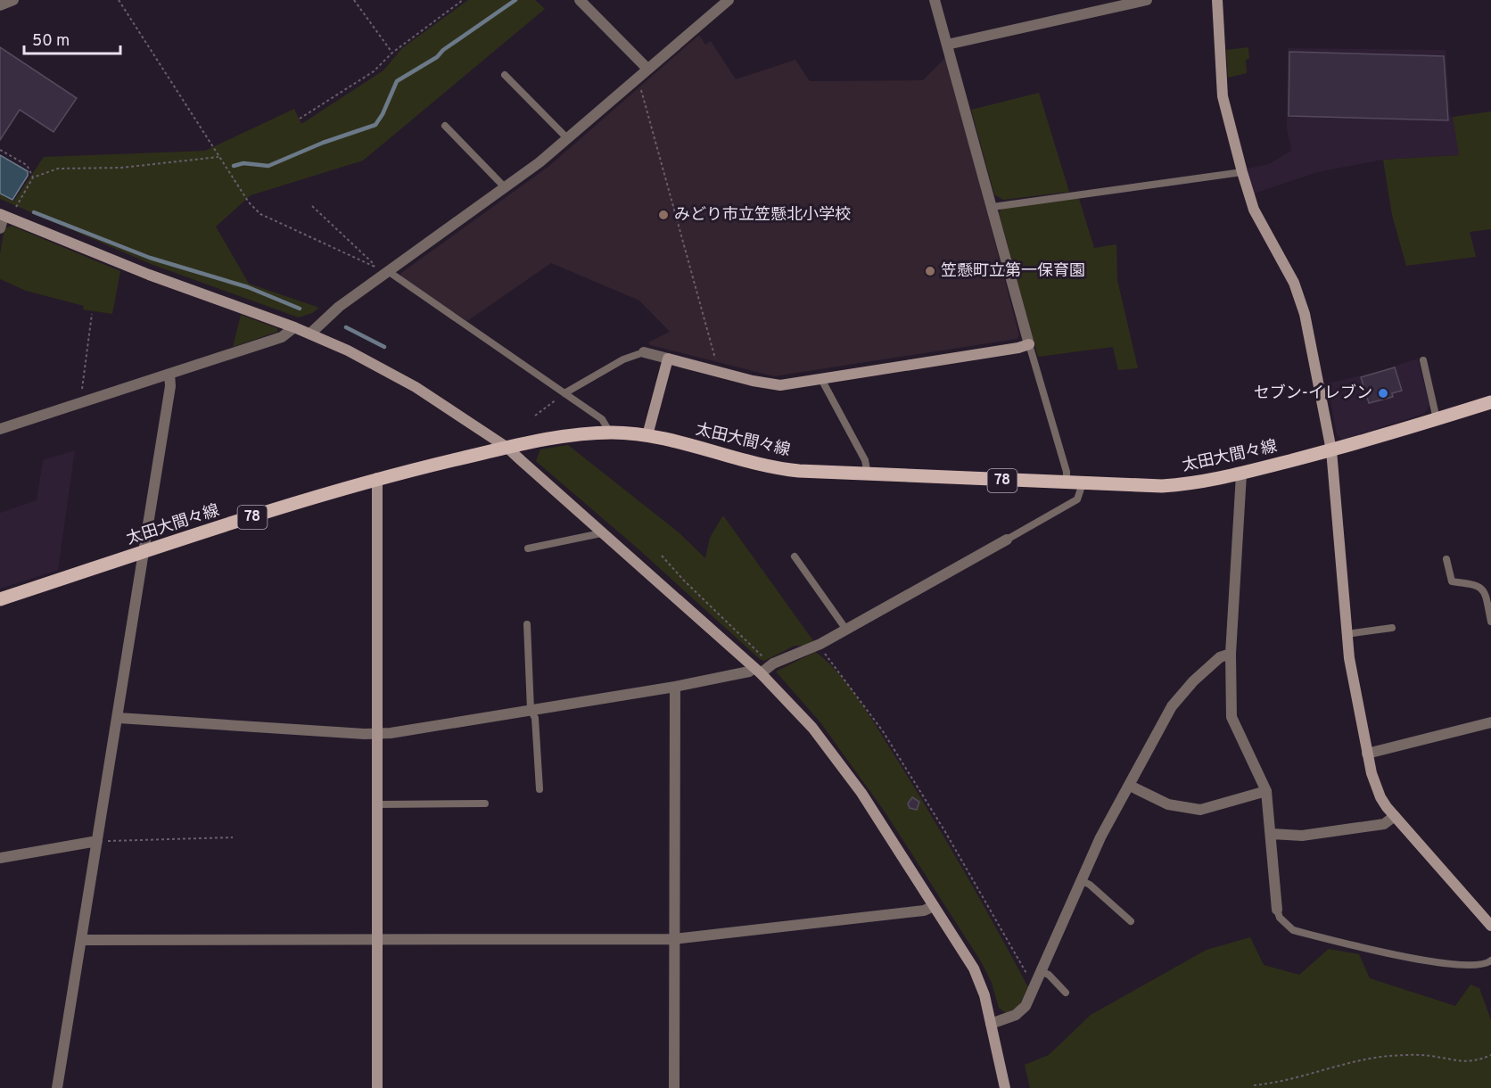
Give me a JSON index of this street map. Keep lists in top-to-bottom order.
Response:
{
  "streets": {
    "main road": ["太田大間々線", "78"]
  },
  "places": ["みどり市立笠懸北小学校", "笠懸町立第一保育園", "セブン-イレブン"],
  "scale_bar": "50 m"
}
